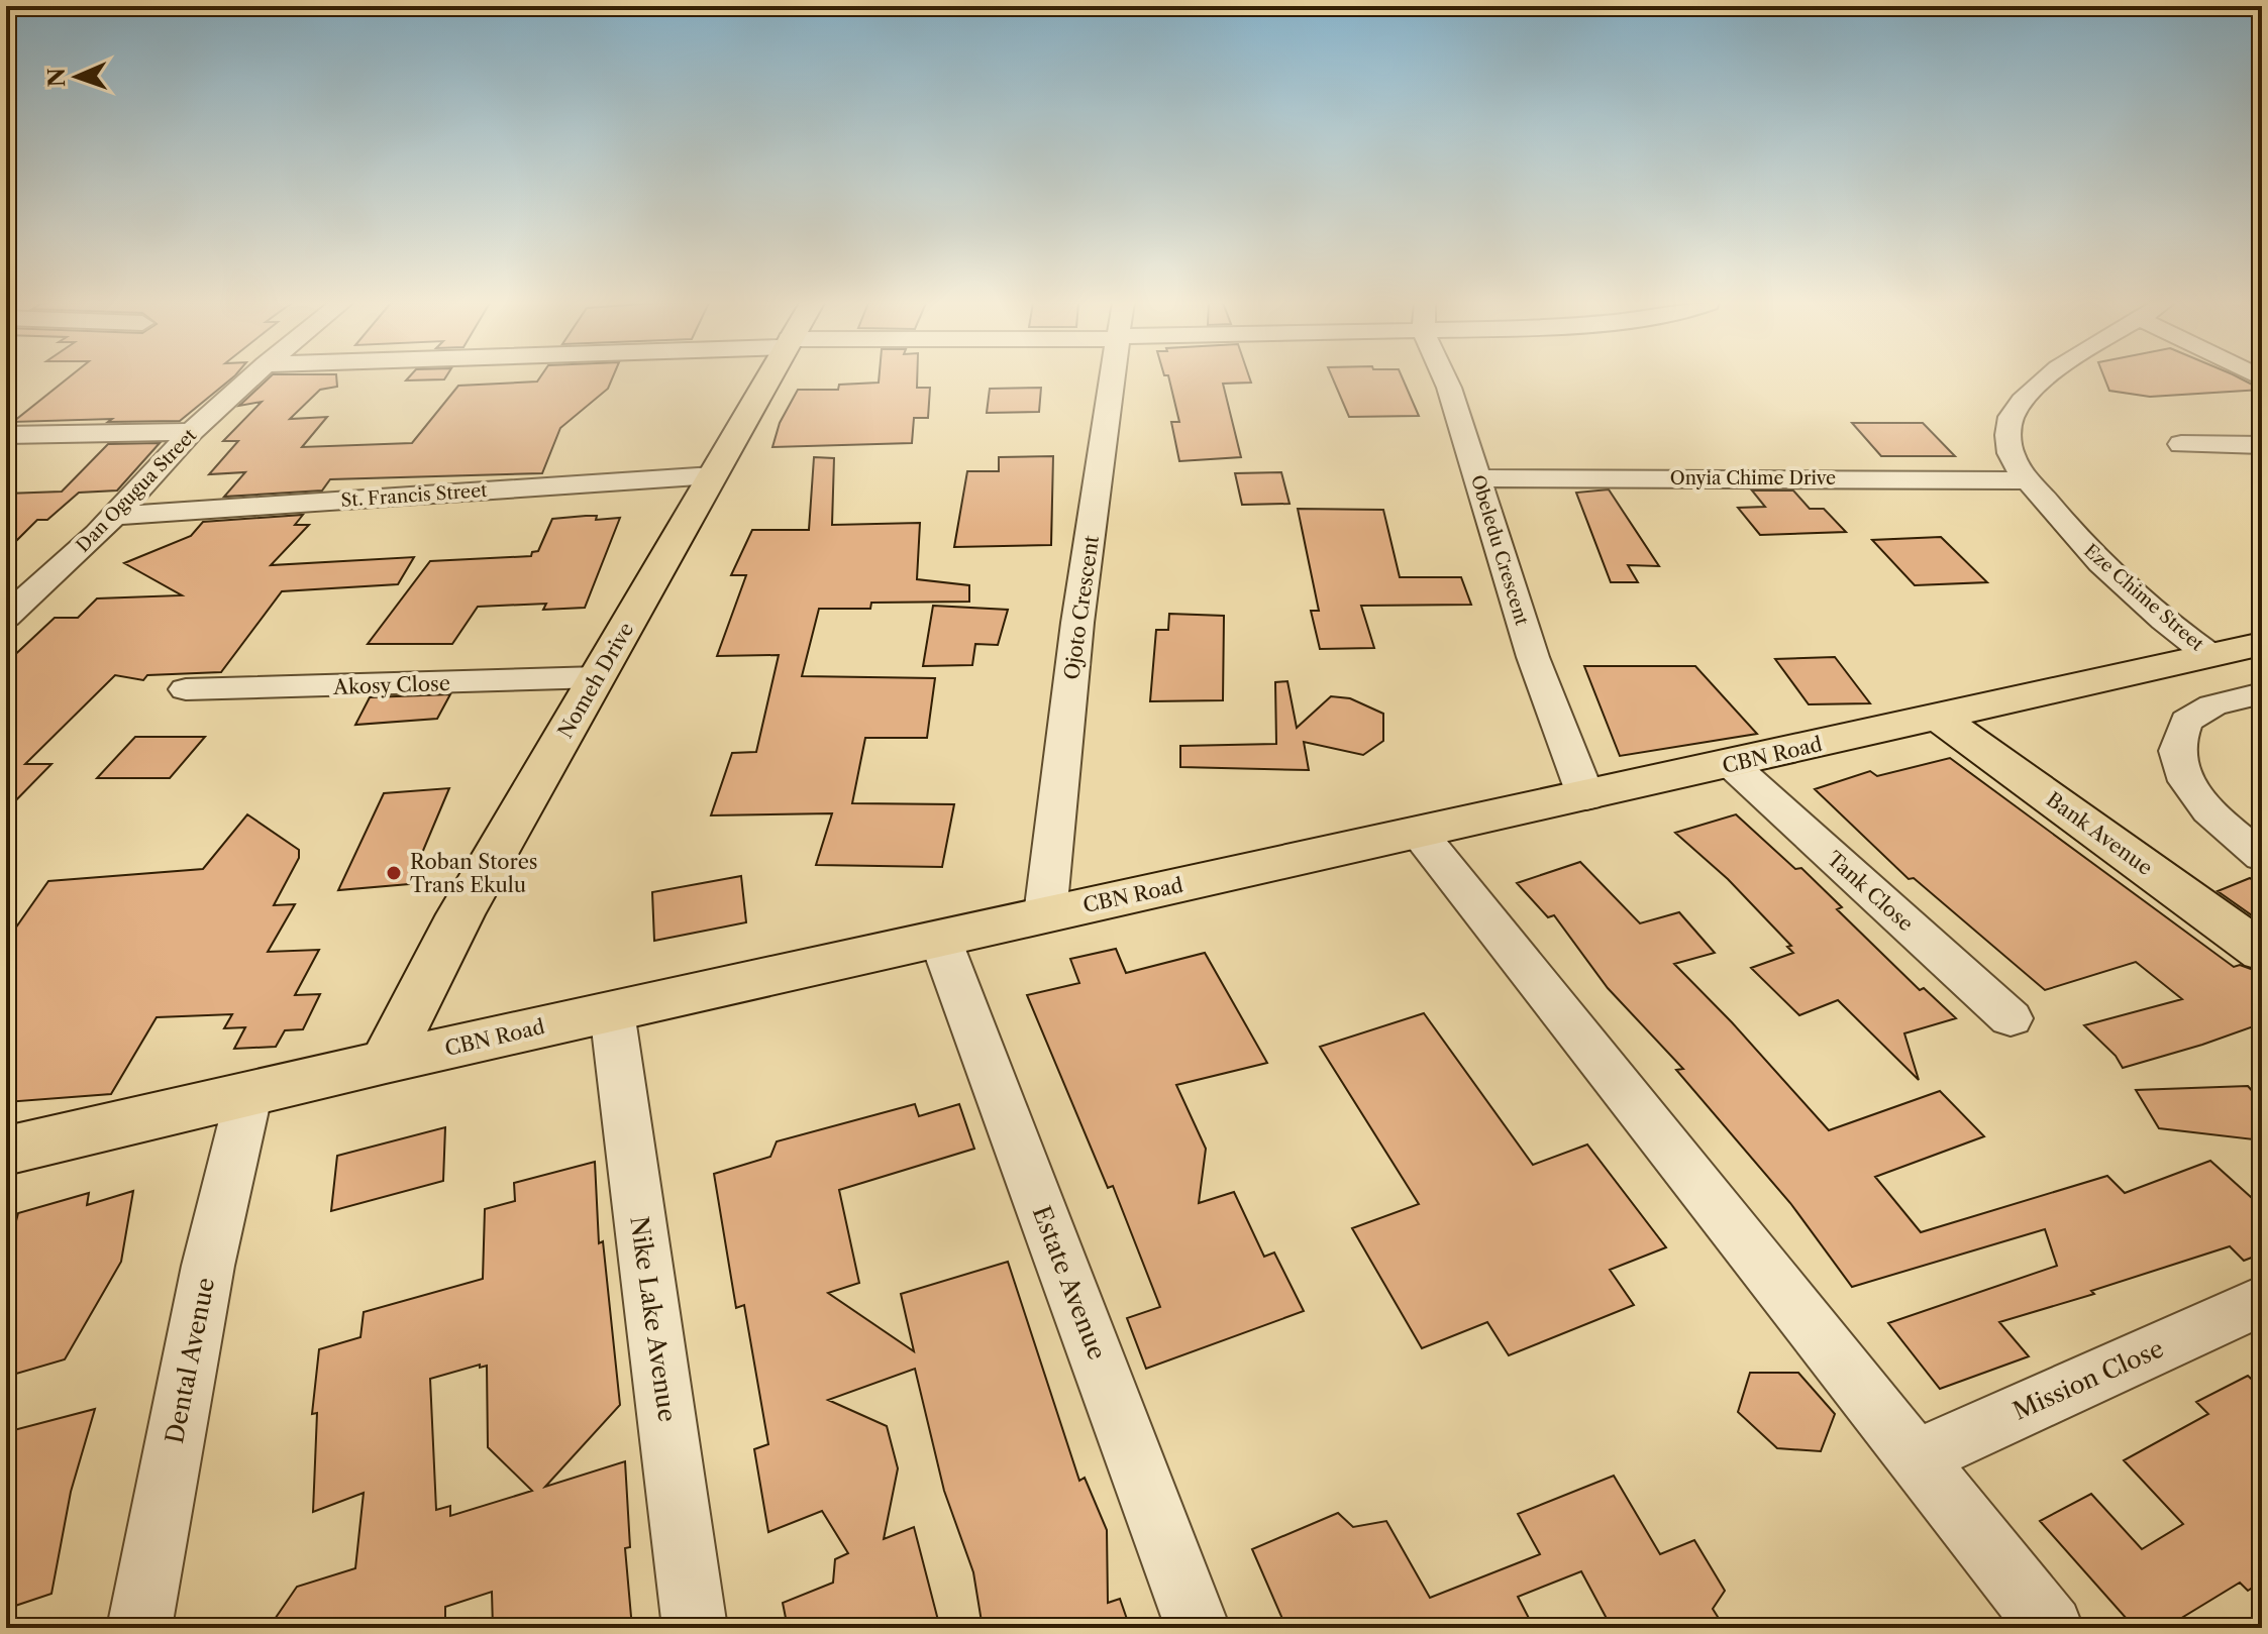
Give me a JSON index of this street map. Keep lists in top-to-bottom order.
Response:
{
  "streets": {
    "main road": ["Nomeh Drive", "CBN Road", "Bank Avenue"],
    "street": [
      "Onyia Chime Drive",
      "Dan Ogugua Street",
      "St. Francis Street",
      "Obeledu Crescent",
      "Eze Chime Street",
      "Ojoto Crescent",
      "Akosy Close",
      "Tank Close",
      "Estate Avenue",
      "Nike Lake Avenue",
      "Dental Avenue",
      "Mission Close"
    ]
  },
  "crossings": [
    ["Onyia Chime Drive", "Obeledu Crescent"],
    ["Onyia Chime Drive", "Eze Chime Street"],
    ["Dan Ogugua Street", "St. Francis Street"],
    ["St. Francis Street", "Nomeh Drive"],
    ["Obeledu Crescent", "CBN Road"],
    ["Eze Chime Street", "CBN Road"],
    ["Ojoto Crescent", "CBN Road"],
    ["Nomeh Drive", "Akosy Close"],
    ["Nomeh Drive", "CBN Road"],
    ["CBN Road", "Bank Avenue"],
    ["CBN Road", "Tank Close"],
    ["CBN Road", "Estate Avenue"],
    ["CBN Road", "Nike Lake Avenue"],
    ["CBN Road", "Dental Avenue"]
  ],
  "places": ["Roban Stores Trans Ekulu"],
  "north": "left"
}
